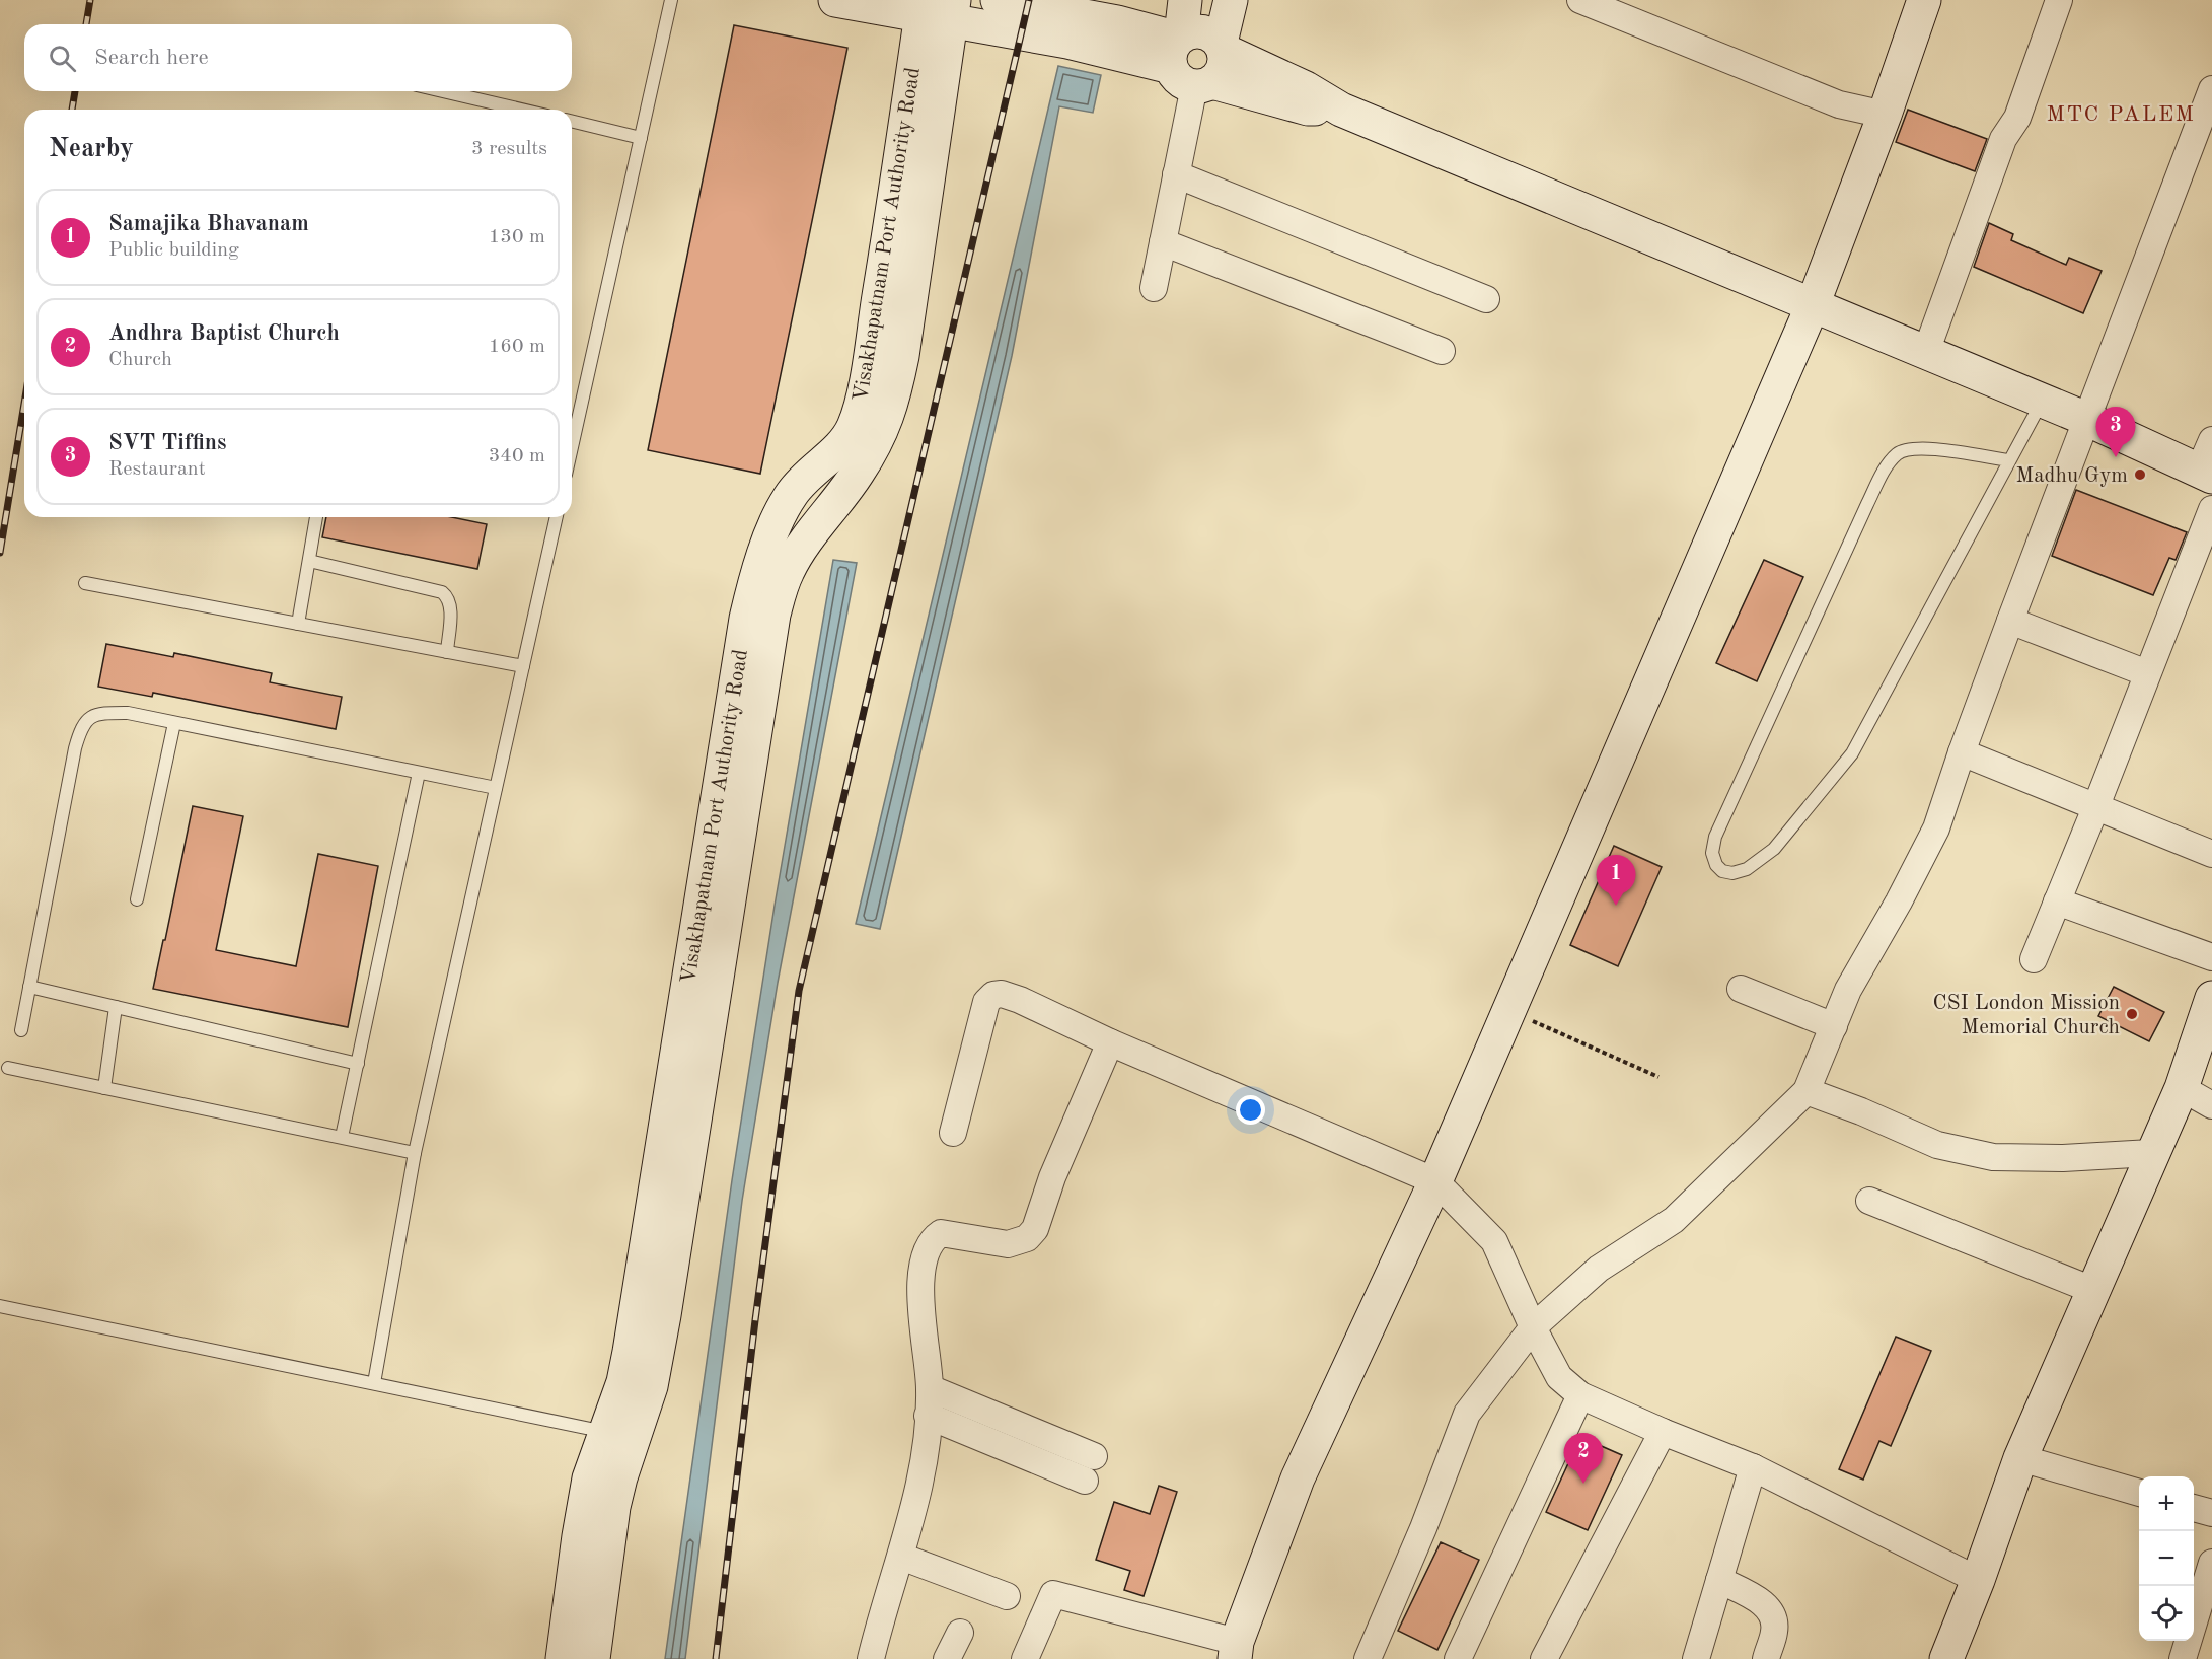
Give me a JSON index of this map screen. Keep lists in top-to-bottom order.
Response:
{
  "streets": {
    "main road": ["Visakhapatnam Port Authority Road"]
  },
  "districts": ["MTC PALEM"],
  "places": ["Madhu Gym", "CSI London Mission Memorial Church"],
  "page": {
    "search": "Search here",
    "heading": ["Nearby", "3 results"],
    "list": [
      {
        "mark": "1",
        "name": "Samajika Bhavanam",
        "note": "Public building",
        "value": "130 m"
      },
      {
        "mark": "2",
        "name": "Andhra Baptist Church",
        "note": "Church",
        "value": "160 m"
      },
      {
        "mark": "3",
        "name": "SVT Tiffins",
        "note": "Restaurant",
        "value": "340 m"
      }
    ],
    "pins": ["3", "1", "2"],
    "map_buttons": ["+", "−"]
  }
}
